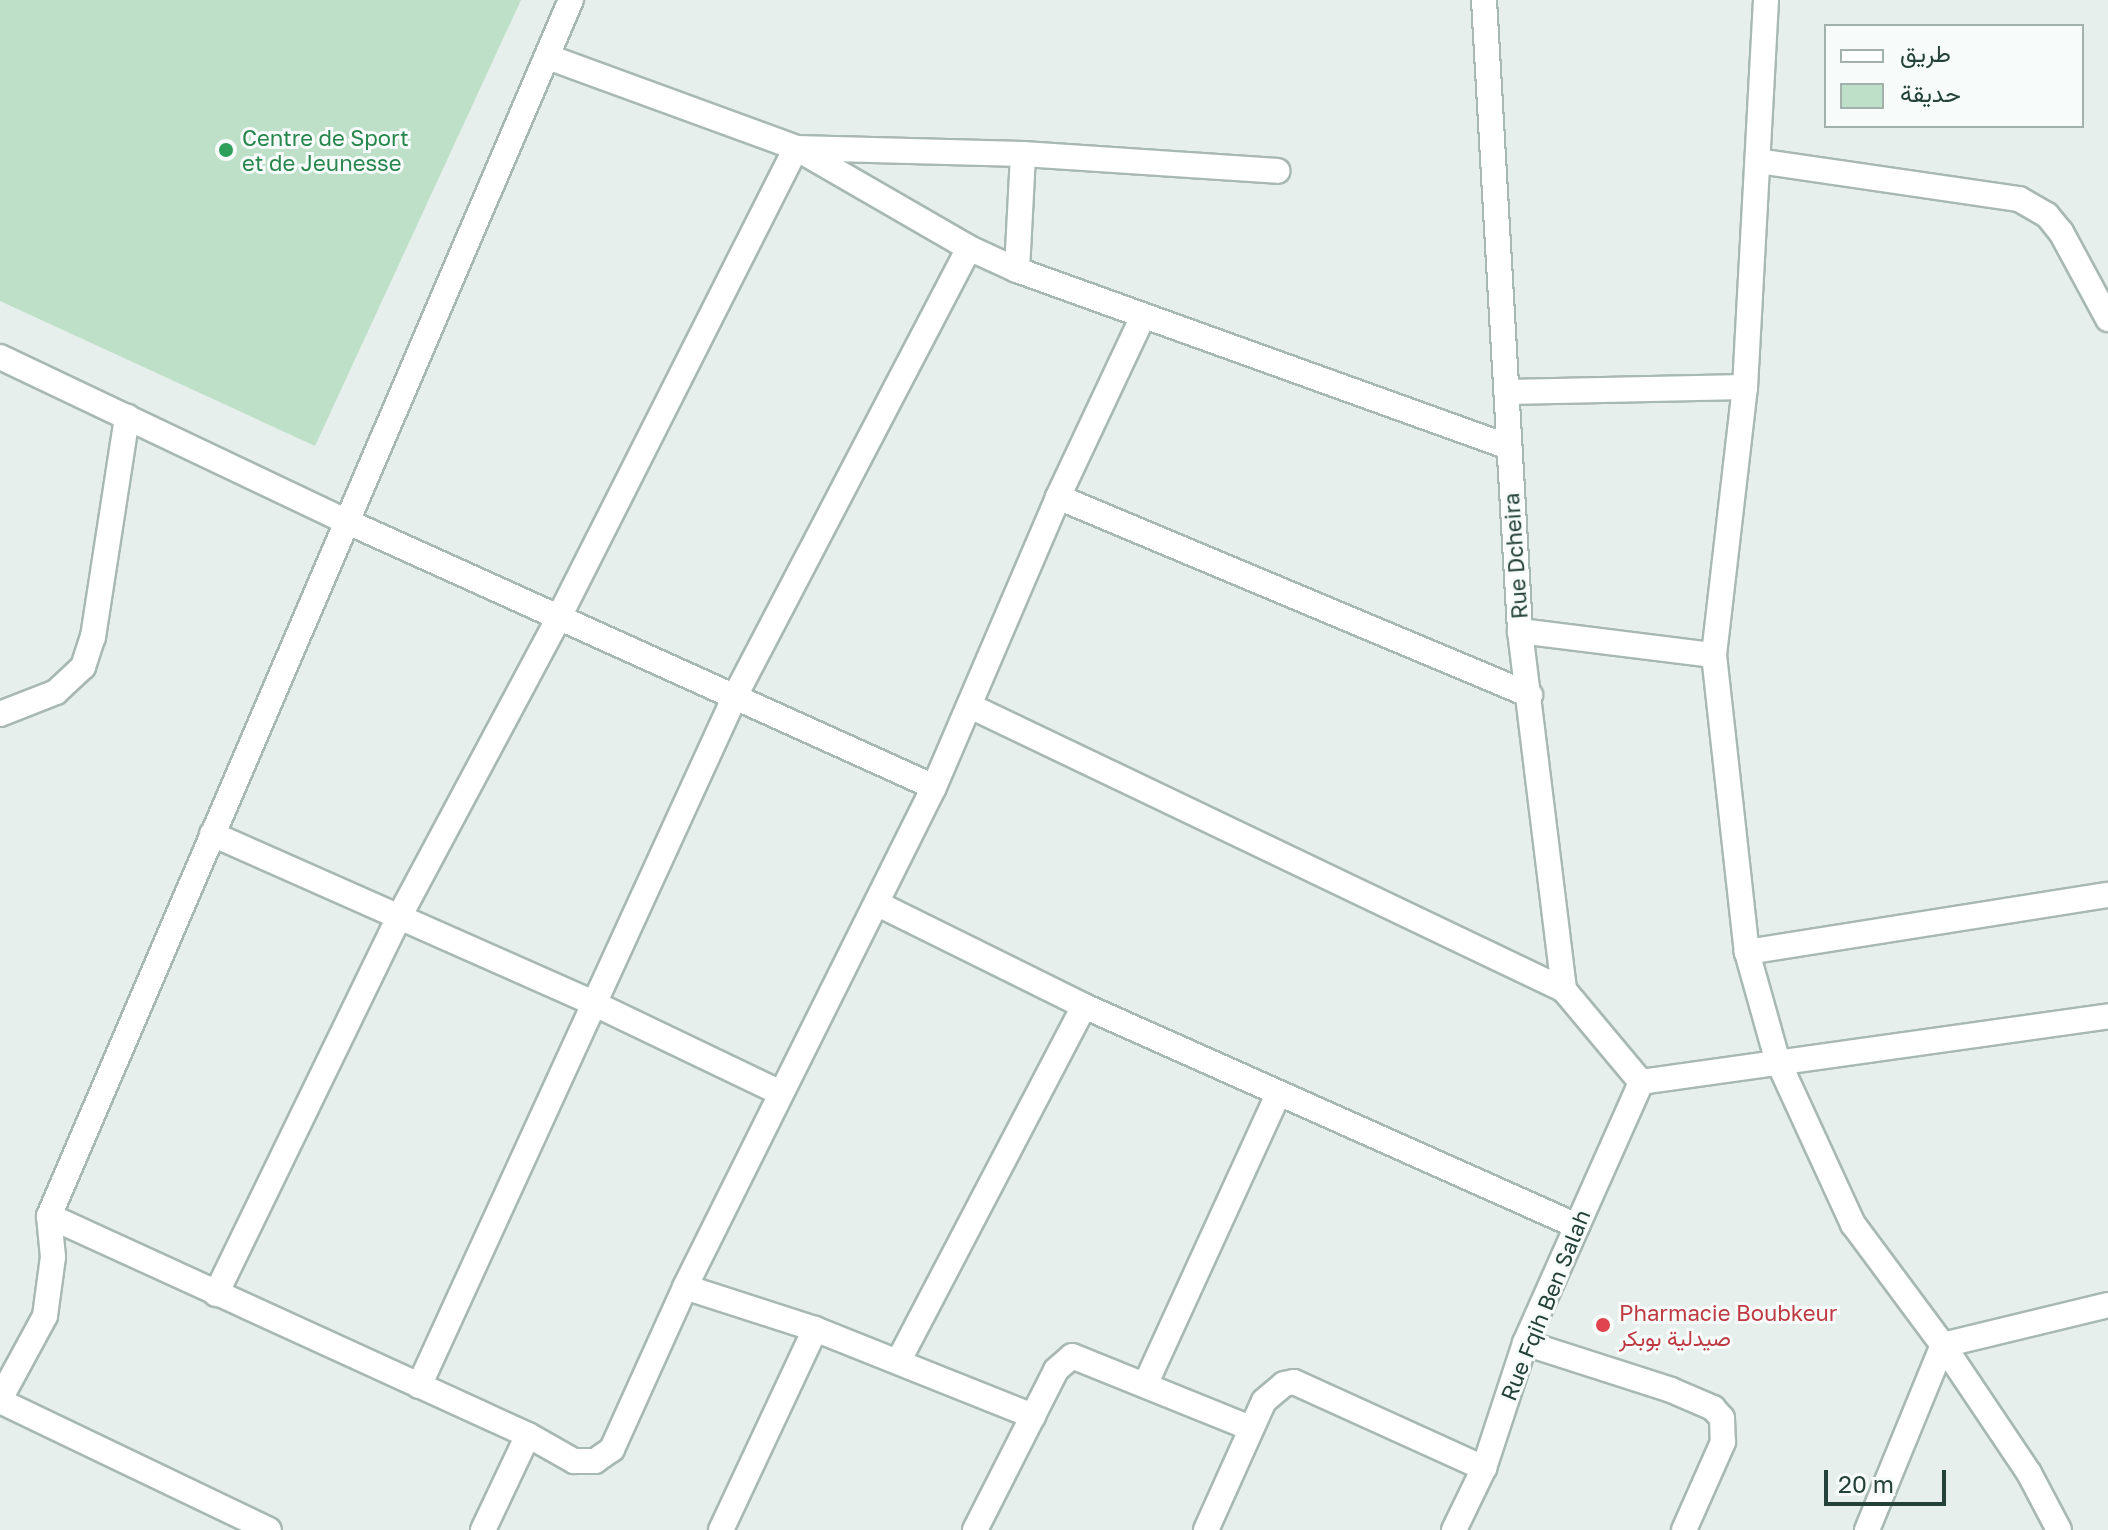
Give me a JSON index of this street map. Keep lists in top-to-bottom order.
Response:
{
  "streets": {
    "street": ["Rue Dcheira", "Rue Fqih Ben Salah"]
  },
  "places": ["Centre de Sport et de Jeunesse", "Pharmacie Boubkeur صيدلية بوبكر"],
  "legend": ["طريق", "حديقة"],
  "scale_bar": "20 m"
}
